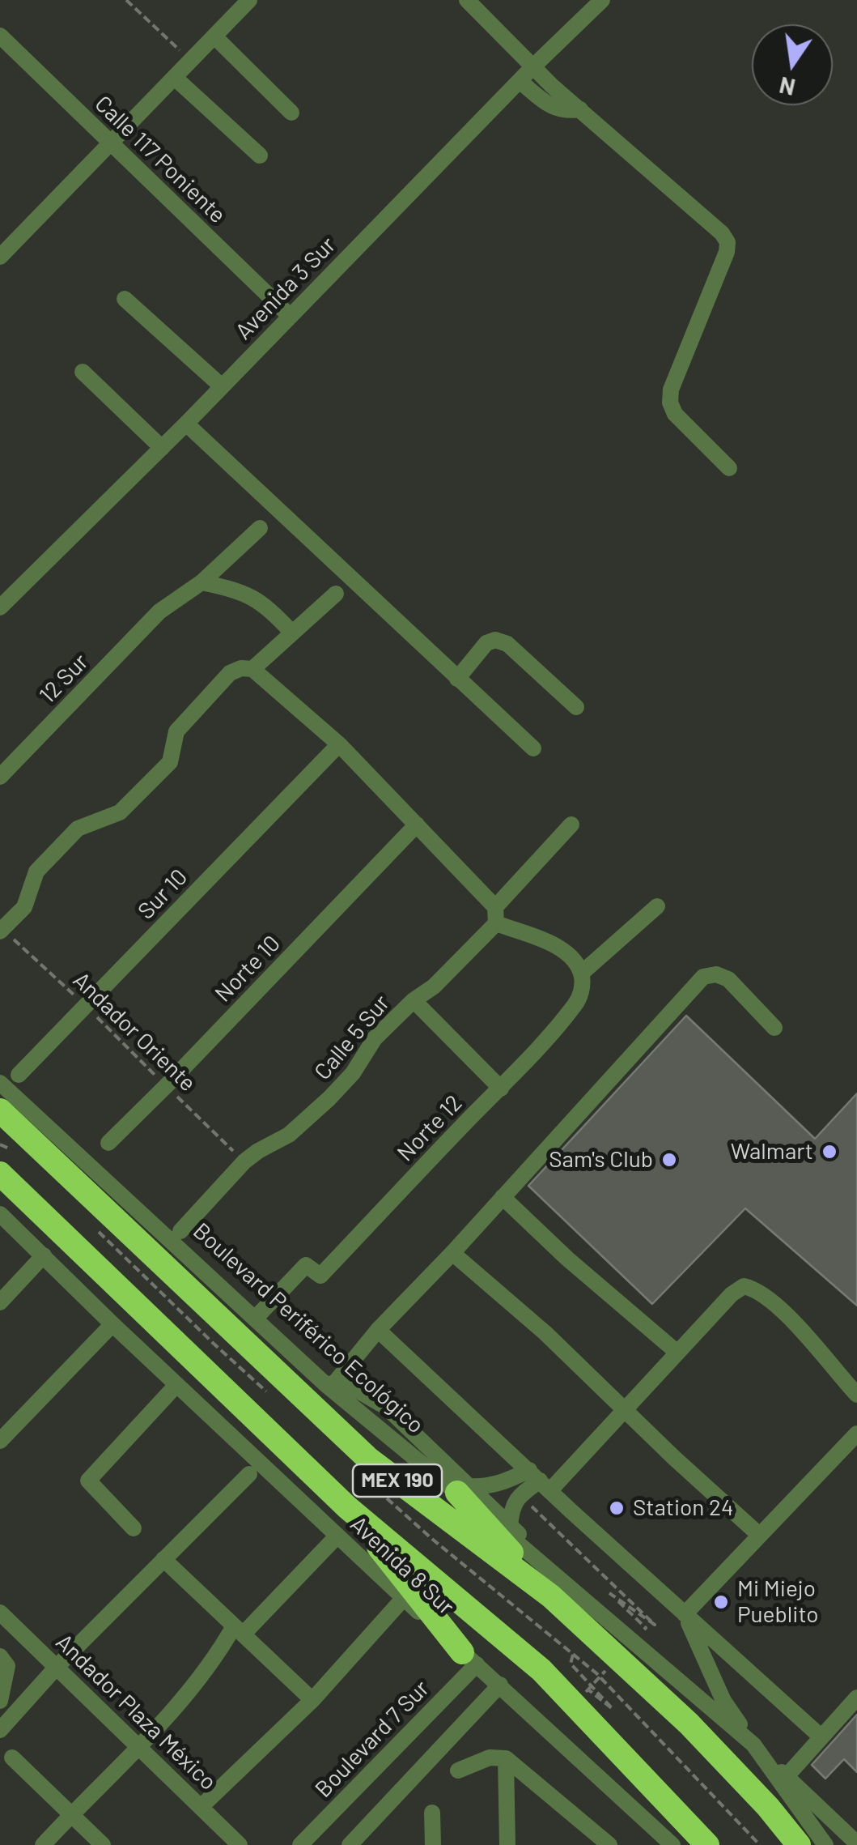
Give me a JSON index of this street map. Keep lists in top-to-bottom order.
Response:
{
  "streets": {
    "highway": ["MEX 190"],
    "street": [
      "Calle 117 Poniente",
      "Avenida 3 Sur",
      "12 Sur",
      "Sur 10",
      "Norte 10",
      "Calle 5 Sur",
      "Norte 12",
      "Boulevard Periférico Ecológico",
      "Avenida 8 Sur",
      "Andador Plaza México",
      "Boulevard 7 Sur"
    ],
    "path": ["Andador Oriente"]
  },
  "crossings": [
    ["Calle 117 Poniente", "Avenida 3 Sur"],
    ["Sur 10", "Andador Oriente"],
    ["Norte 10", "Andador Oriente"],
    ["Andador Oriente", "Calle 5 Sur"],
    ["Norte 12", "Boulevard Periférico Ecológico"],
    ["Avenida 8 Sur", "Boulevard 7 Sur"]
  ],
  "places": [
    "Walmart",
    "Sam's Club",
    "Station 24",
    "Mi Miejo Pueblito"
  ],
  "north": "bottom"
}
